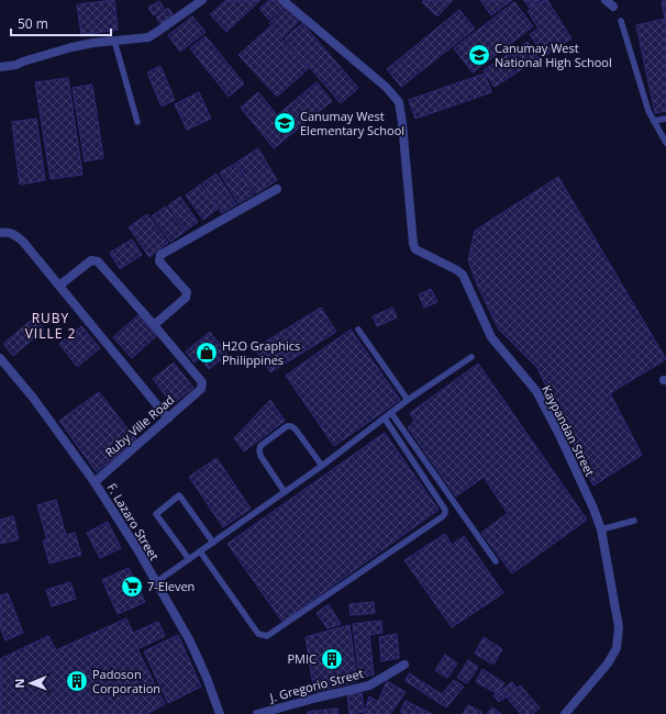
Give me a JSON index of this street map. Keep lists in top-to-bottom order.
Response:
{
  "streets": {
    "street": [
      "Ruby Ville Road",
      "Kaypandan Street",
      "F. Lazaro Street",
      "J. Gregorio Street"
    ]
  },
  "crossings": [
    ["Ruby Ville Road", "F. Lazaro Street"]
  ],
  "districts": ["RUBY VILLE 2"],
  "places": {
    "school or university": ["Canumay West National High School", "Canumay West Elementary School"],
    "shop": ["H2O Graphics Philippines"],
    "supermarket": ["7-Eleven"],
    "building": ["PMIC", "Padoson Corporation"]
  },
  "scale_bar": "50 m",
  "north": "left"
}
